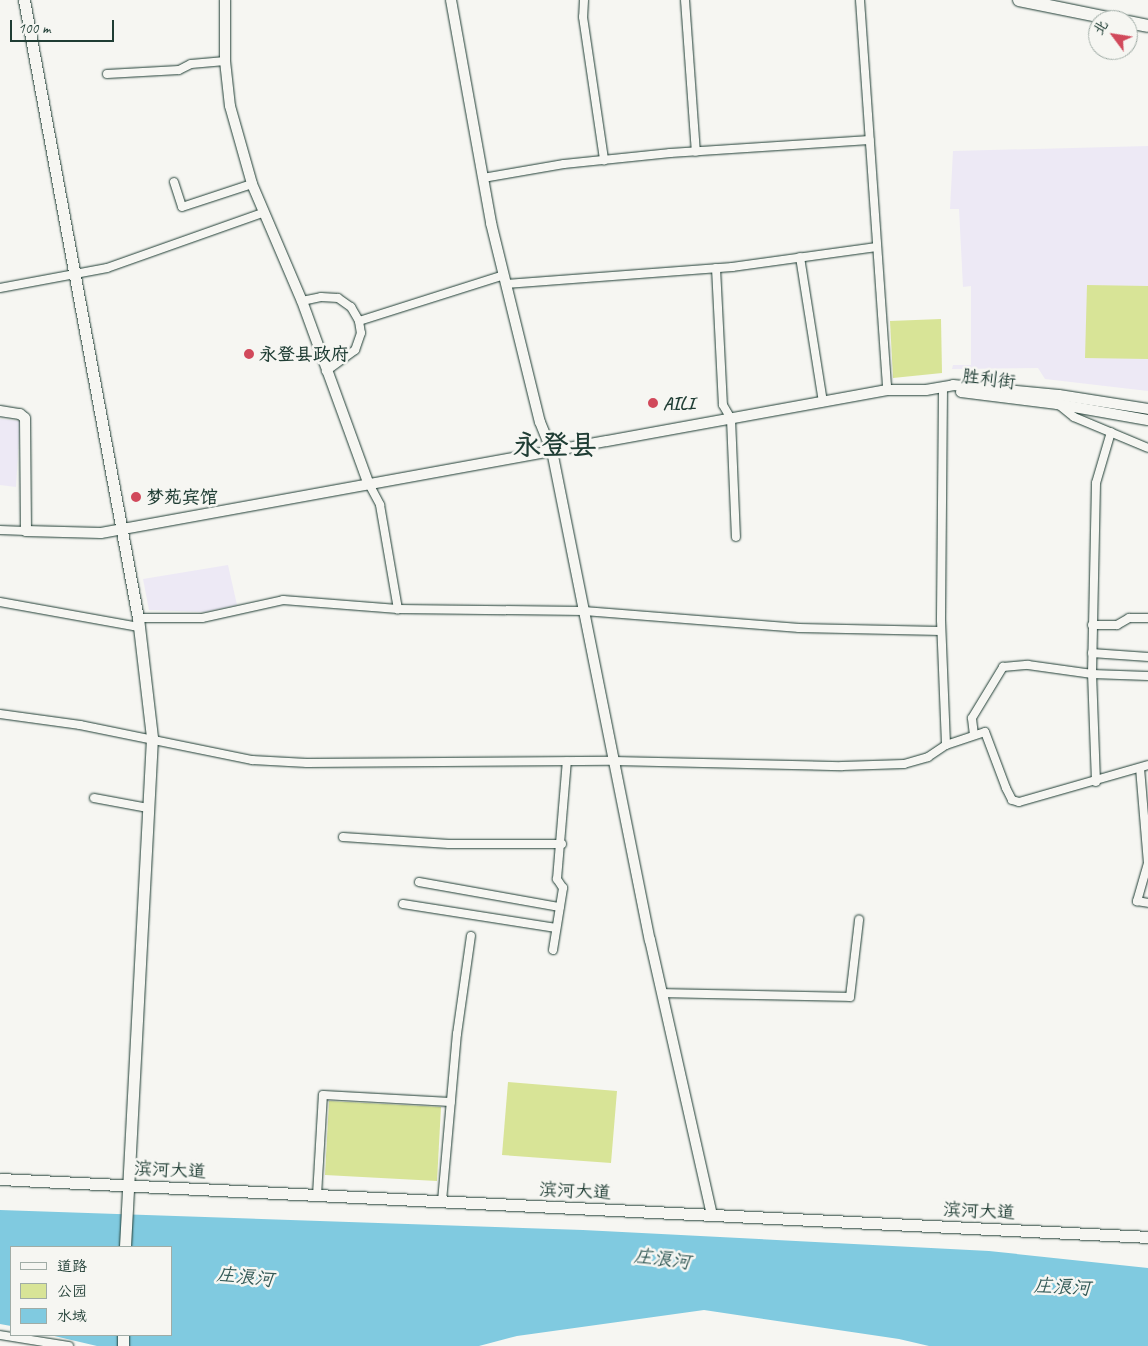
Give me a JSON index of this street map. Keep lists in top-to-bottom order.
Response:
{
  "streets": {
    "main road": ["滨河大道"],
    "street": ["胜利街"]
  },
  "districts": ["永登县"],
  "water": ["庄浪河"],
  "places": ["永登县政府", "AILI", "梦苑宾馆"],
  "legend": ["道路", "公园", "水域"],
  "scale_bar": "100 m",
  "north": "top left"
}
